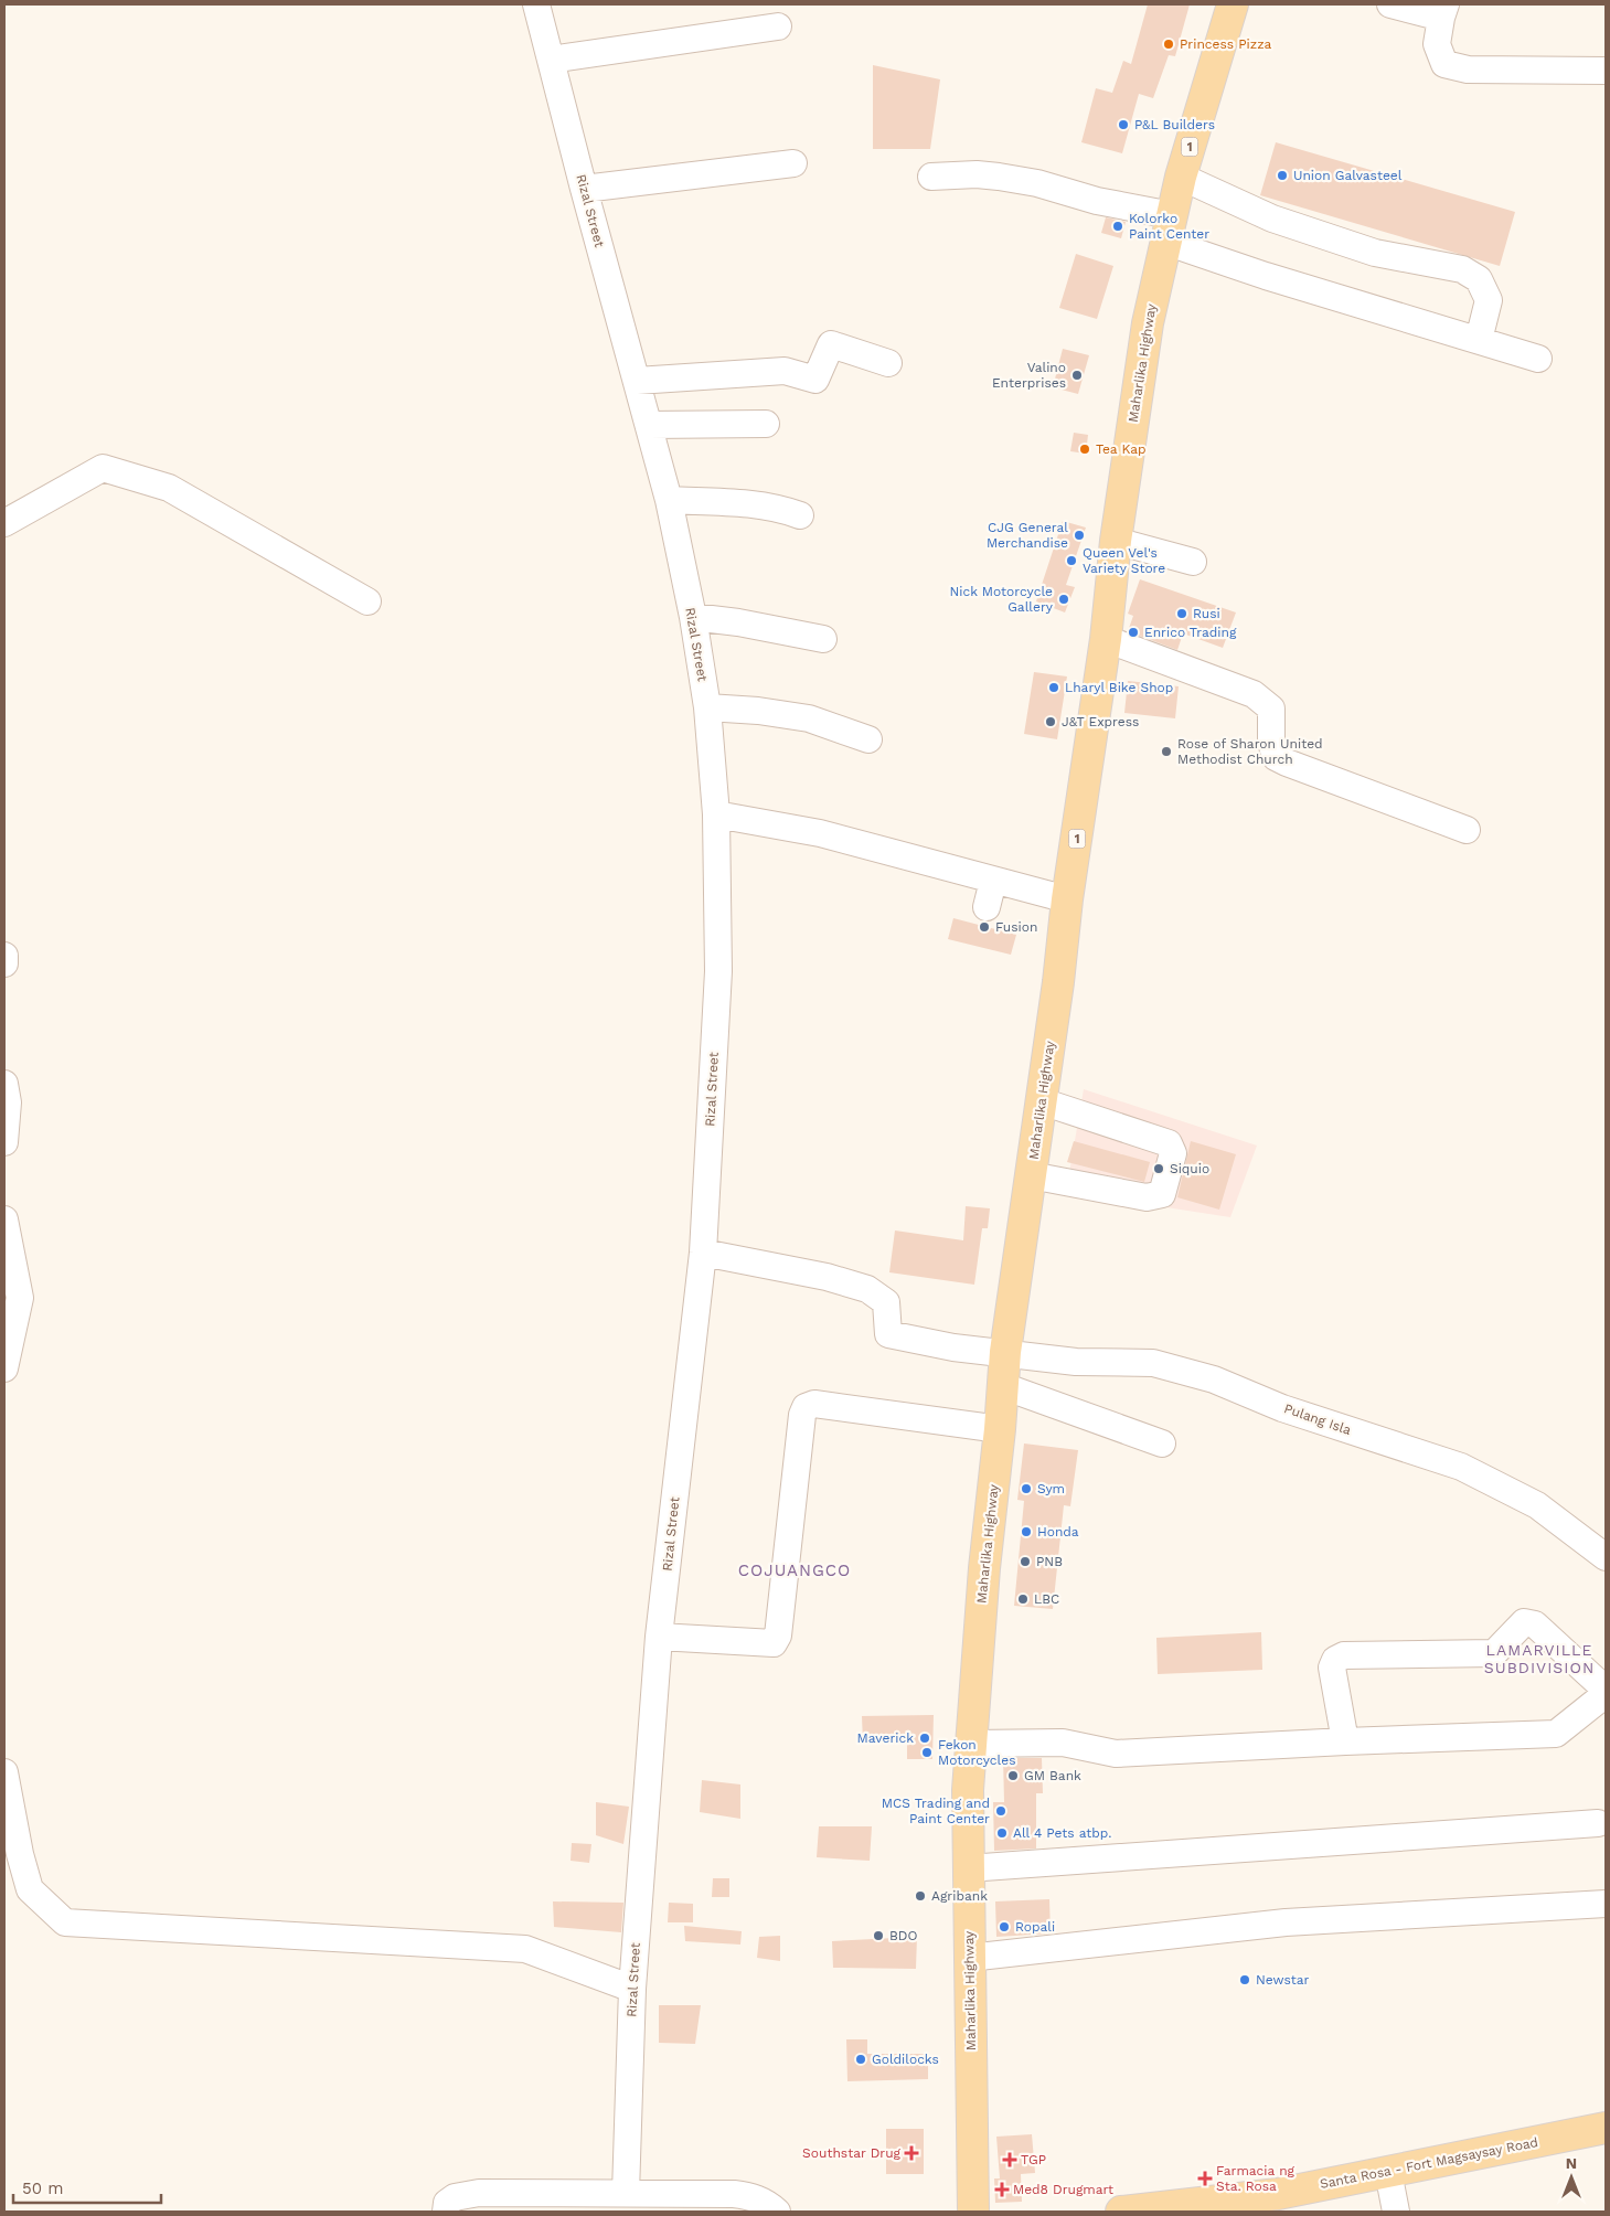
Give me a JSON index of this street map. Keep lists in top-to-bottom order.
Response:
{
  "streets": {
    "main road": ["1", "Maharlika Highway", "Santa Rosa - Fort Magsaysay Road"],
    "street": ["Rizal Street", "Pulang Isla"]
  },
  "crossings": [
    ["Rizal Street", "Pulang Isla"],
    ["Maharlika Highway", "Pulang Isla"]
  ],
  "districts": ["COJUANGCO", "LAMARVILLE SUBDIVISION"],
  "places": {
    "other": [
      "Princess Pizza",
      "P&L Builders",
      "Union Galvasteel",
      "Kolorko Paint Center",
      "Valino Enterprises",
      "Tea Kap",
      "CJG General Merchandise",
      "Queen Vel's Variety Store",
      "Nick Motorcycle Gallery",
      "Rusi",
      "Enrico Trading",
      "Lharyl Bike Shop",
      "J&T Express",
      "Rose of Sharon United Methodist Church",
      "Fusion",
      "Siquio",
      "Sym",
      "Honda",
      "PNB",
      "LBC",
      "Maverick",
      "Fekon Motorcycles",
      "GM Bank",
      "MCS Trading and Paint Center",
      "All 4 Pets atbp.",
      "Agribank",
      "Ropali",
      "BDO",
      "Newstar",
      "Goldilocks"
    ],
    "health": [
      "Southstar Drug",
      "TGP",
      "Farmacia ng Sta. Rosa",
      "Med8 Drugmart"
    ]
  },
  "scale_bar": "50 m",
  "north": "top"
}
